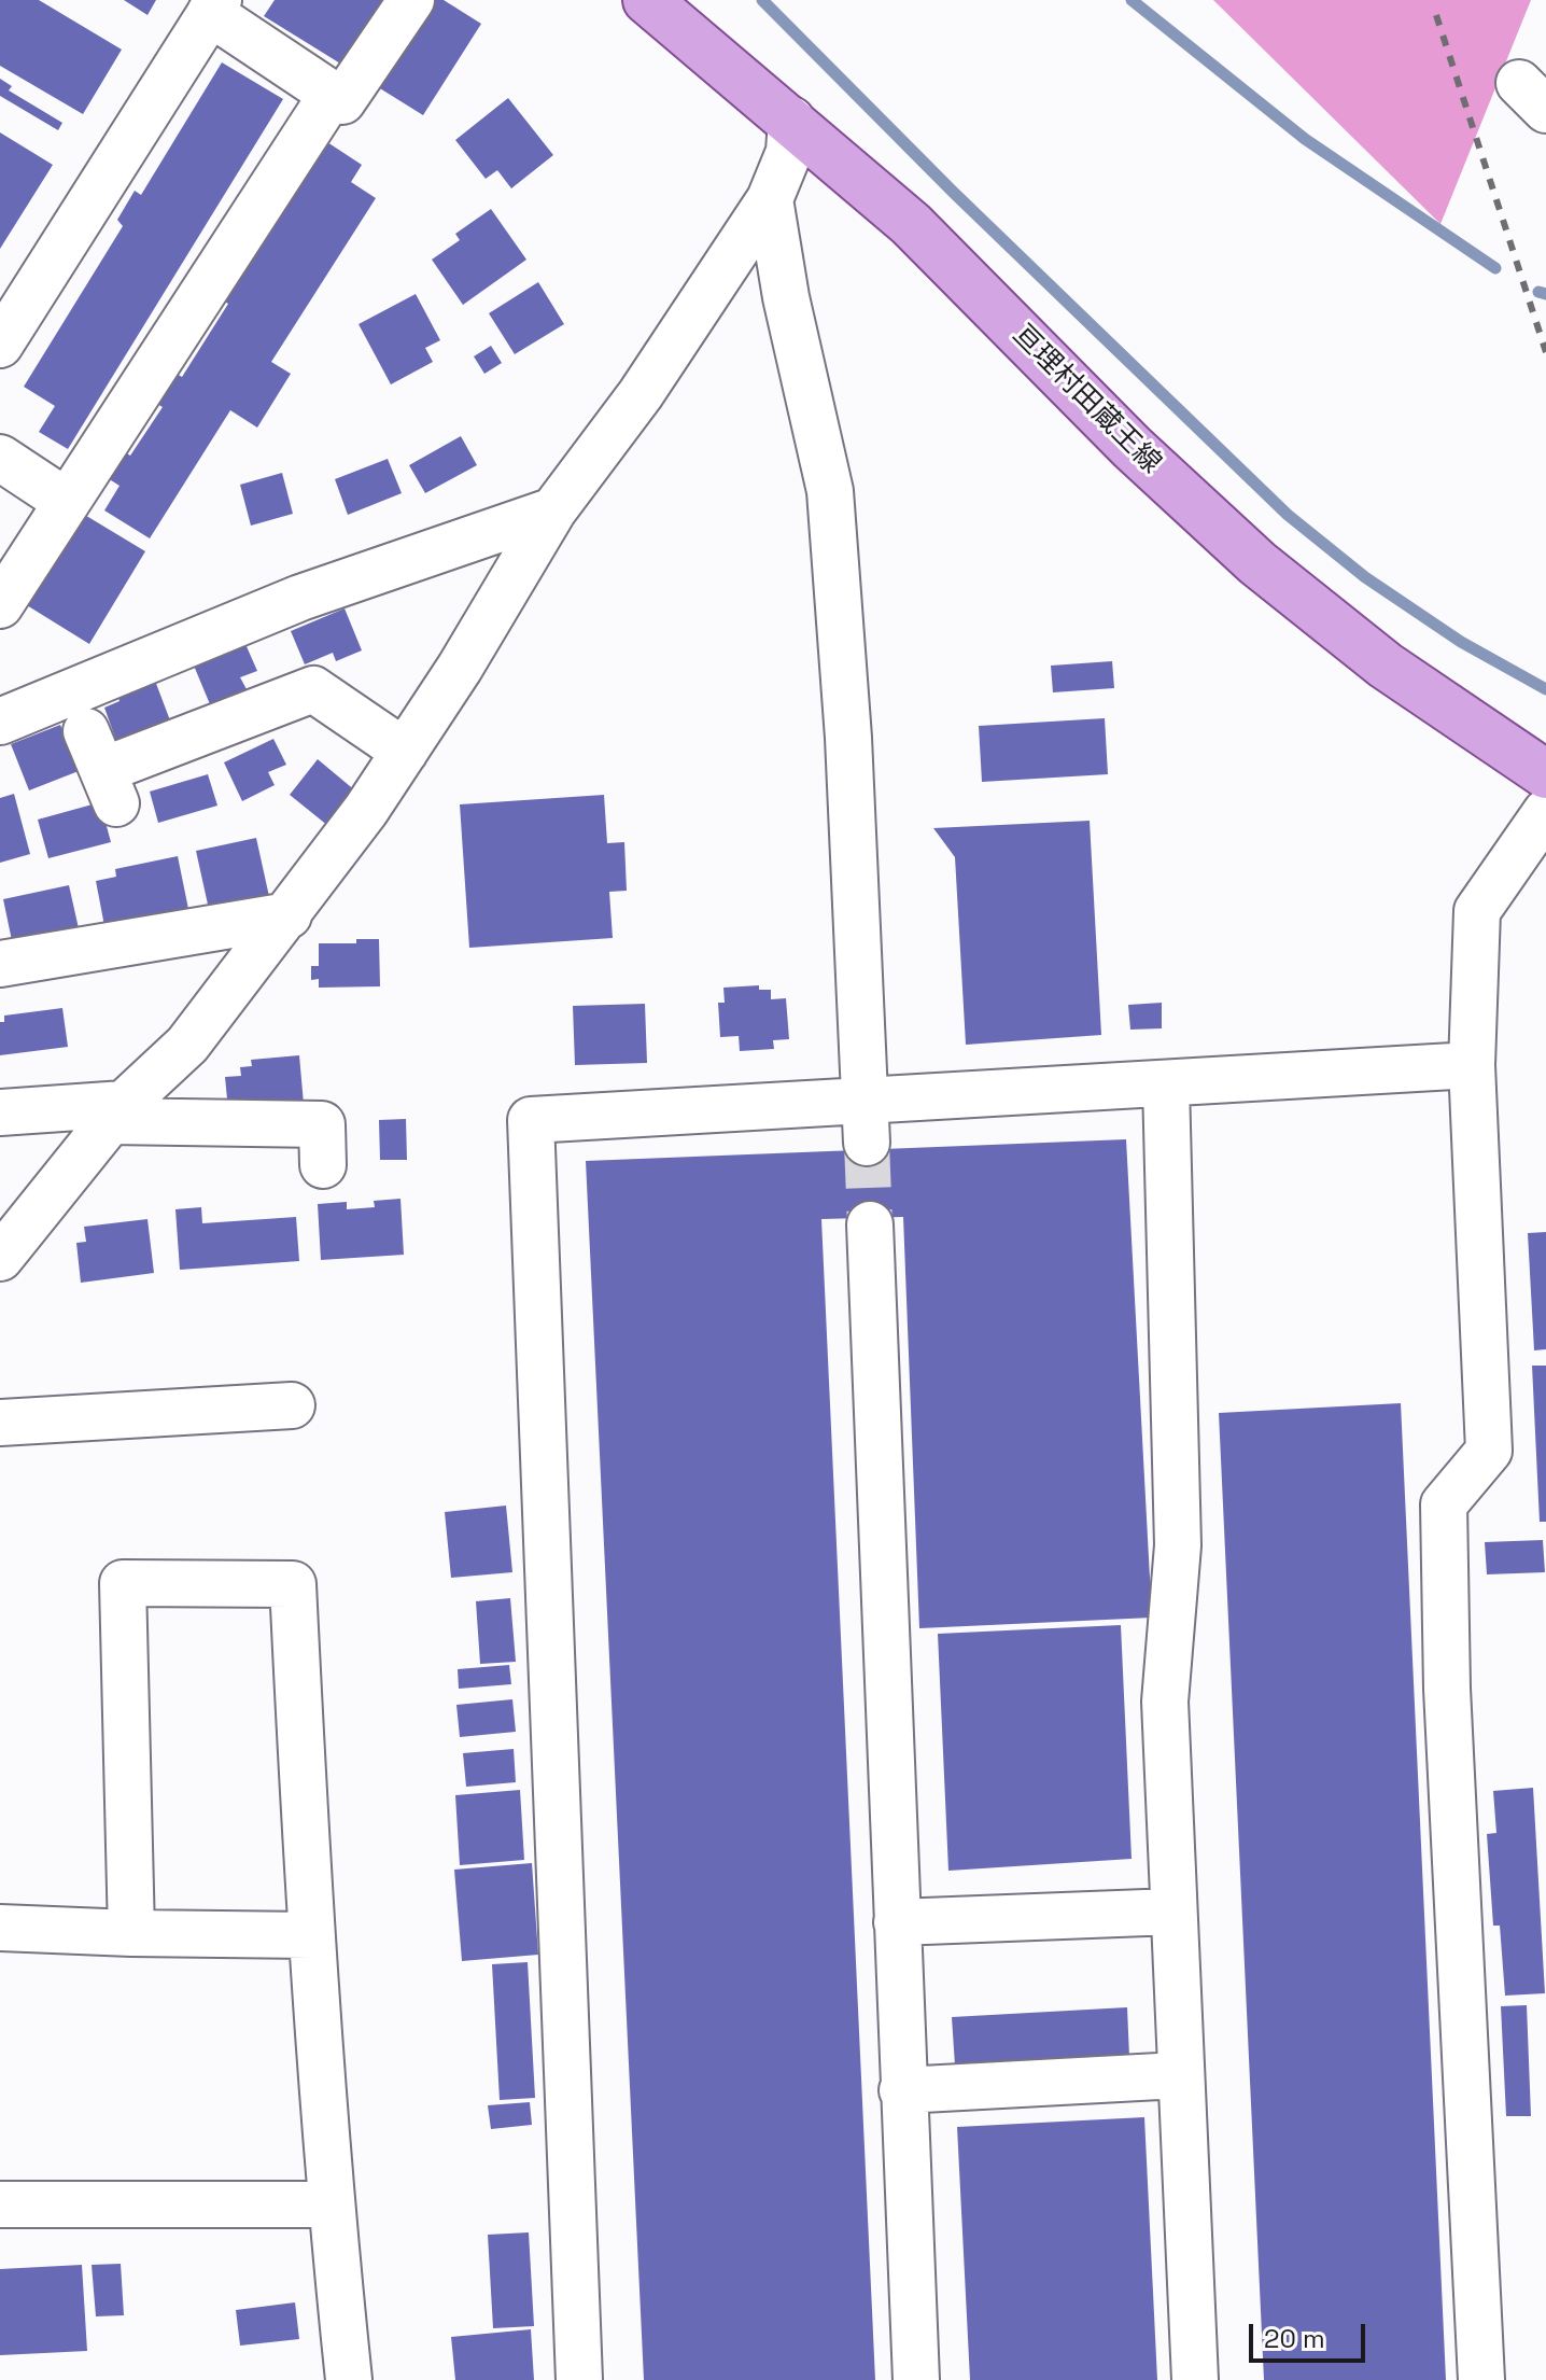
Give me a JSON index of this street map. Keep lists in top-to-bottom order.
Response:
{
  "streets": {
    "main road": ["亘理村田蔵王線"]
  },
  "scale_bar": "20 m"
}
